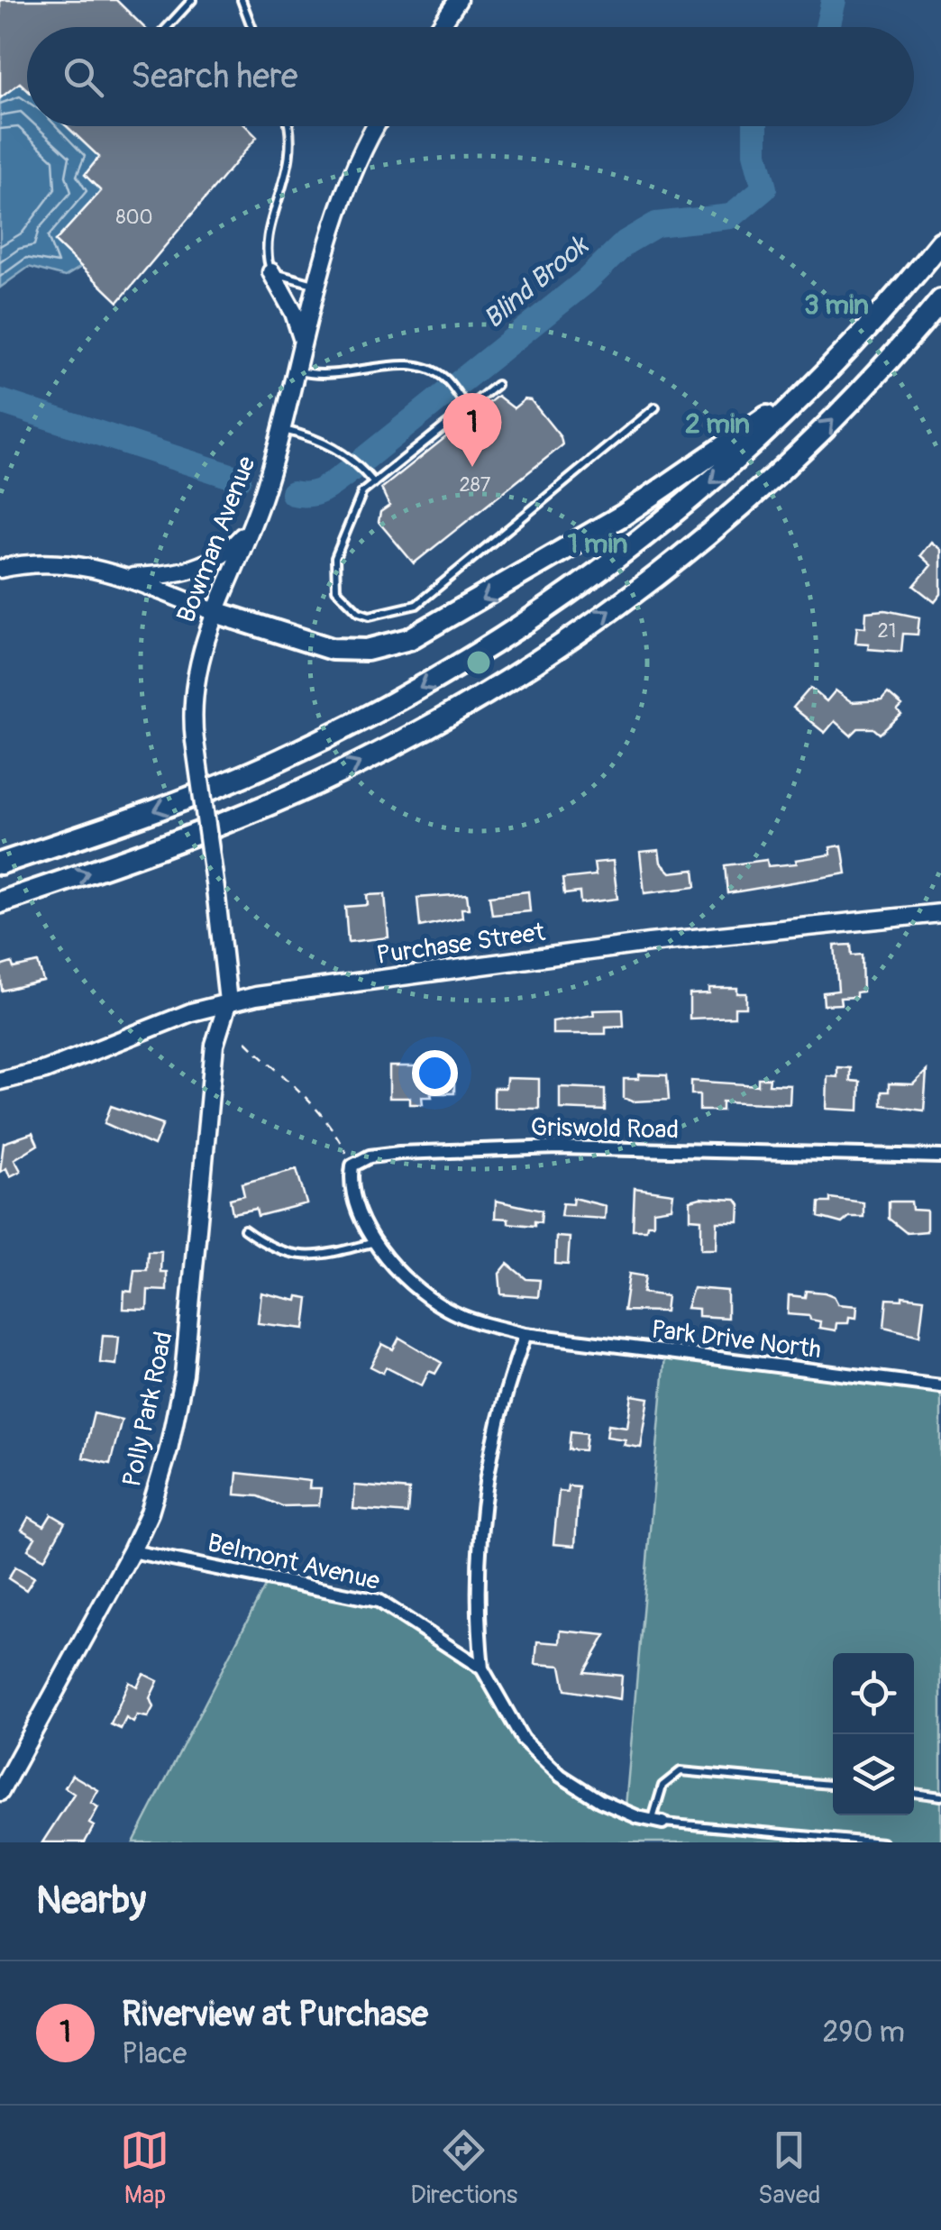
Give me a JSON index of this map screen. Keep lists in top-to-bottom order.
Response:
{
  "streets": {
    "street": [
      "Bowman Avenue",
      "Purchase Street",
      "Griswold Road",
      "Park Drive North",
      "Polly Park Road",
      "Belmont Avenue"
    ]
  },
  "crossings": [
    ["Bowman Avenue", "Purchase Street"],
    ["Bowman Avenue", "Polly Park Road"],
    ["Purchase Street", "Polly Park Road"],
    ["Park Drive North", "Belmont Avenue"],
    ["Polly Park Road", "Belmont Avenue"]
  ],
  "water": ["Blind Brook"],
  "house_numbers": ["800", "287", "21"],
  "page": {
    "search": "Search here",
    "pins": "1",
    "heading": "Nearby",
    "list": [
      {
        "mark": "1",
        "name": "Riverview at Purchase",
        "note": "Place",
        "value": "290 m"
      }
    ],
    "nav": ["Map", "Directions", "Saved"]
  },
  "rings": ["3 min", "2 min", "1 min"]
}
